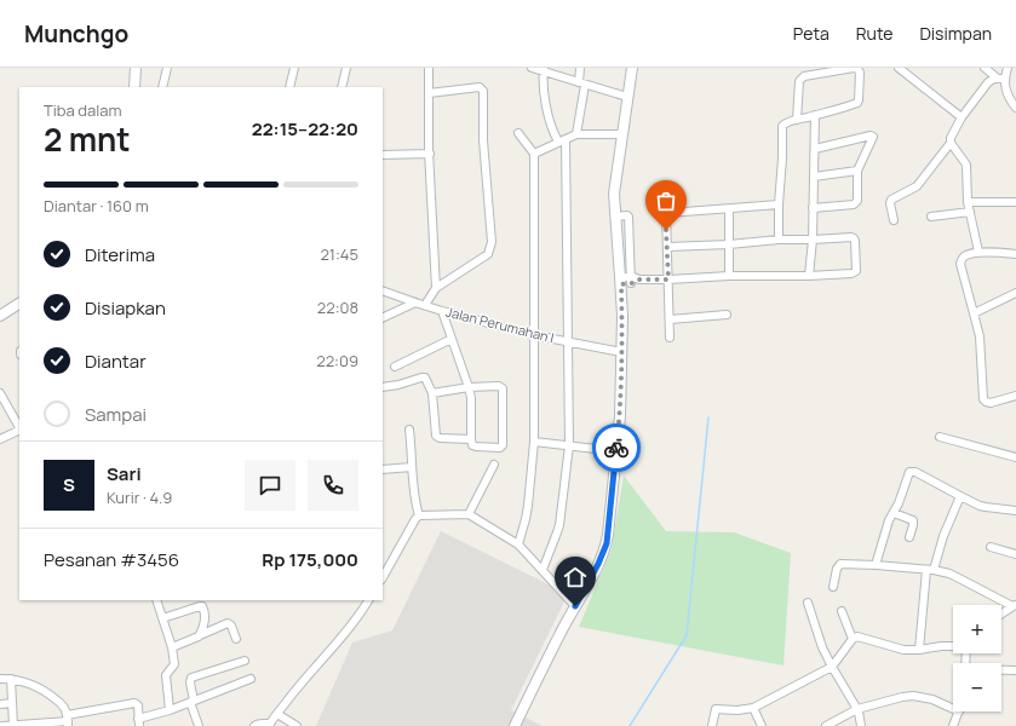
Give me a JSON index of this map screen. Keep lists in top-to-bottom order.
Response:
{
  "streets": {
    "street": ["Jalan Perumahan I"]
  },
  "page": {
    "header": "Munchgo",
    "nav": ["Peta", "Rute", "Disimpan"],
    "heading": ["2 mnt", "Tiba dalam", "22:15–22:20"],
    "panel": [
      "Sari",
      "Kurir · 4.9",
      "Pesanan #3456",
      "Rp 175,000"
    ],
    "bar": "Diantar · 160 m",
    "list": [
      ["Diterima", "21:45"],
      ["Disiapkan", "22:08"],
      ["Diantar", "22:09"],
      "Sampai"
    ],
    "round": "S",
    "map_buttons": ["+", "−"]
  }
}
